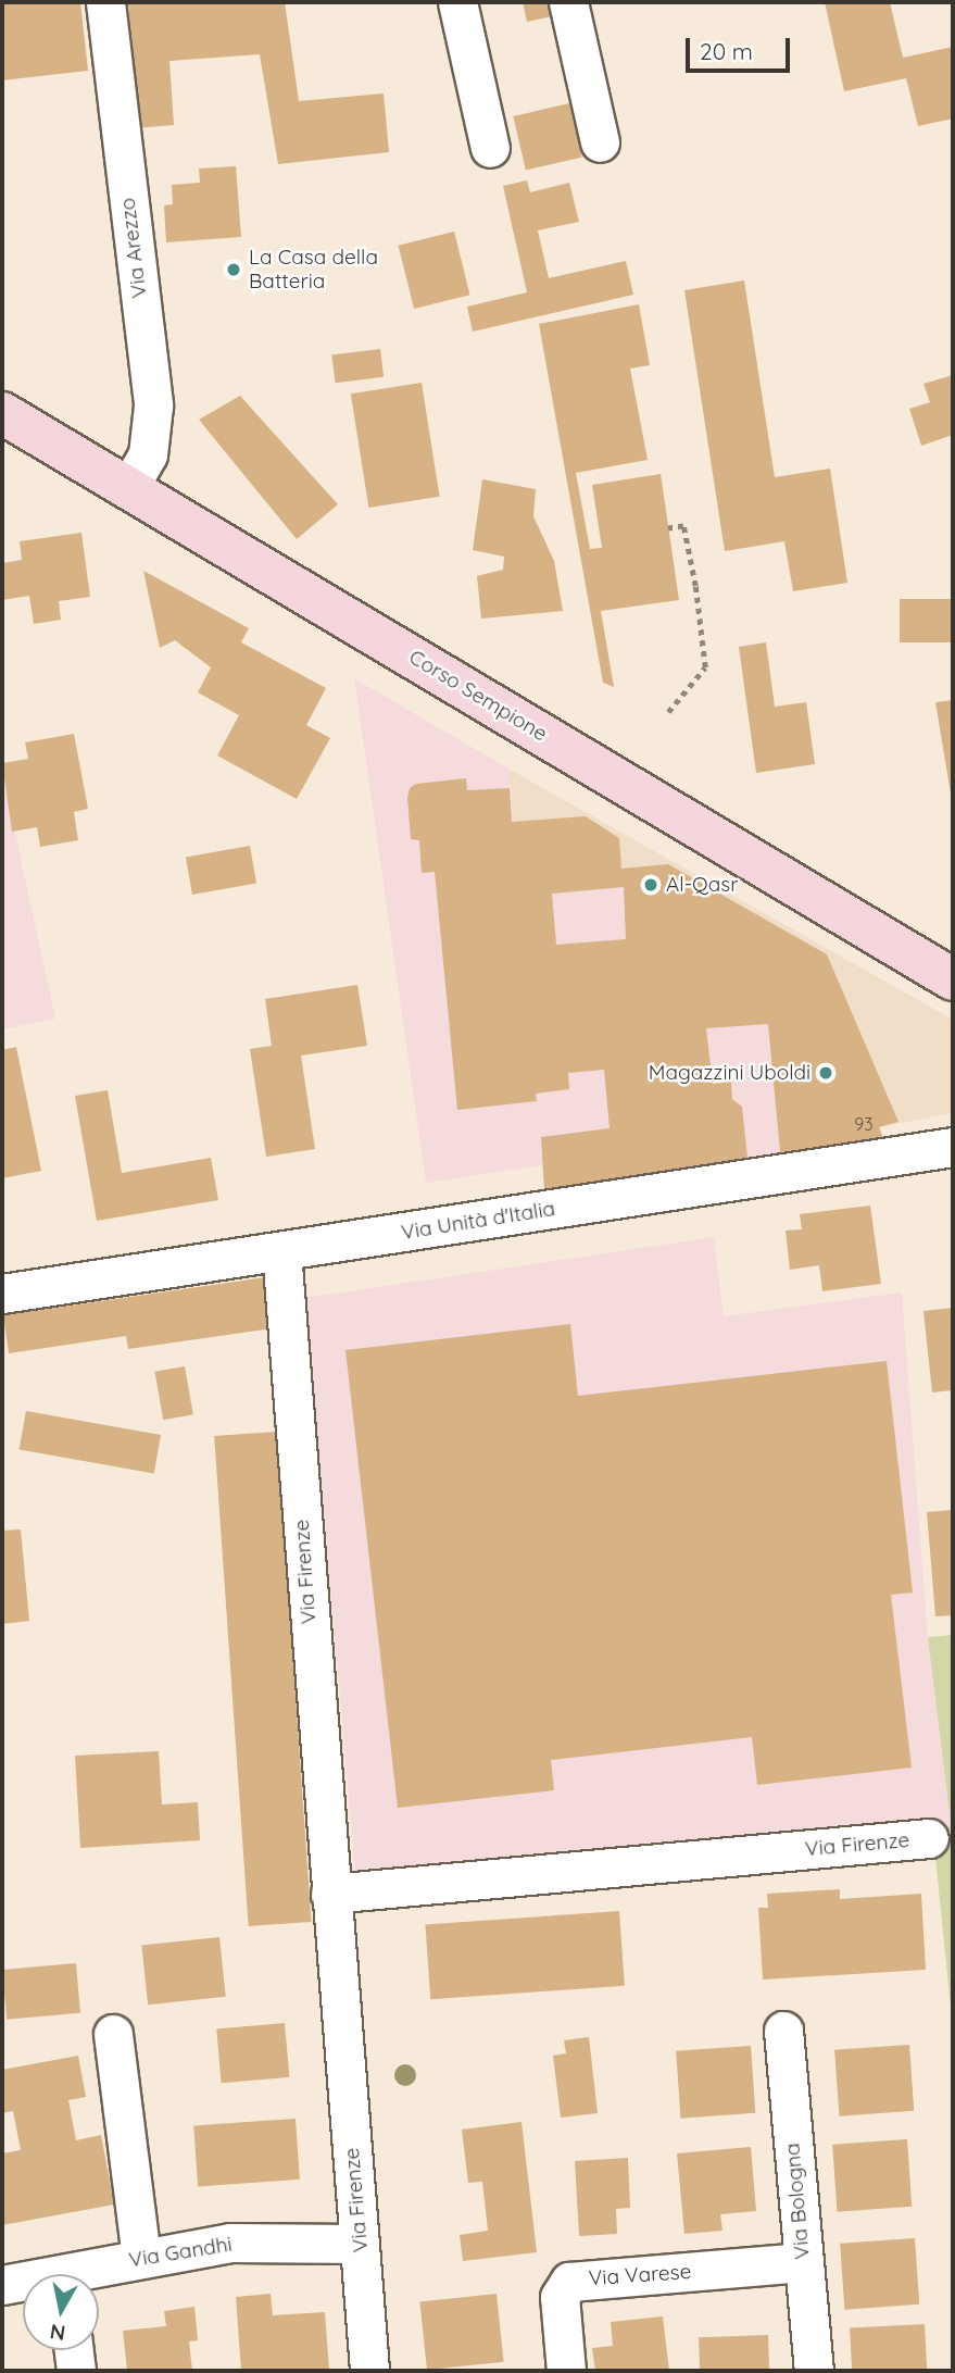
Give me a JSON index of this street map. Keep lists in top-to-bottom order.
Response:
{
  "streets": {
    "main road": ["Corso Sempione"],
    "street": [
      "Via Arezzo",
      "Via Unità d'Italia",
      "Via Firenze",
      "Via Bologna",
      "Via Gandhi",
      "Via Varese"
    ]
  },
  "crossings": [
    ["Via Arezzo", "Corso Sempione"],
    ["Via Unità d'Italia", "Via Firenze"],
    ["Via Firenze", "Via Gandhi"],
    ["Via Bologna", "Via Varese"]
  ],
  "places": ["La Casa della Batteria", "Al-Qasr", "Magazzini Uboldi"],
  "house_numbers": ["93"],
  "scale_bar": "20 m",
  "north": "bottom"
}
